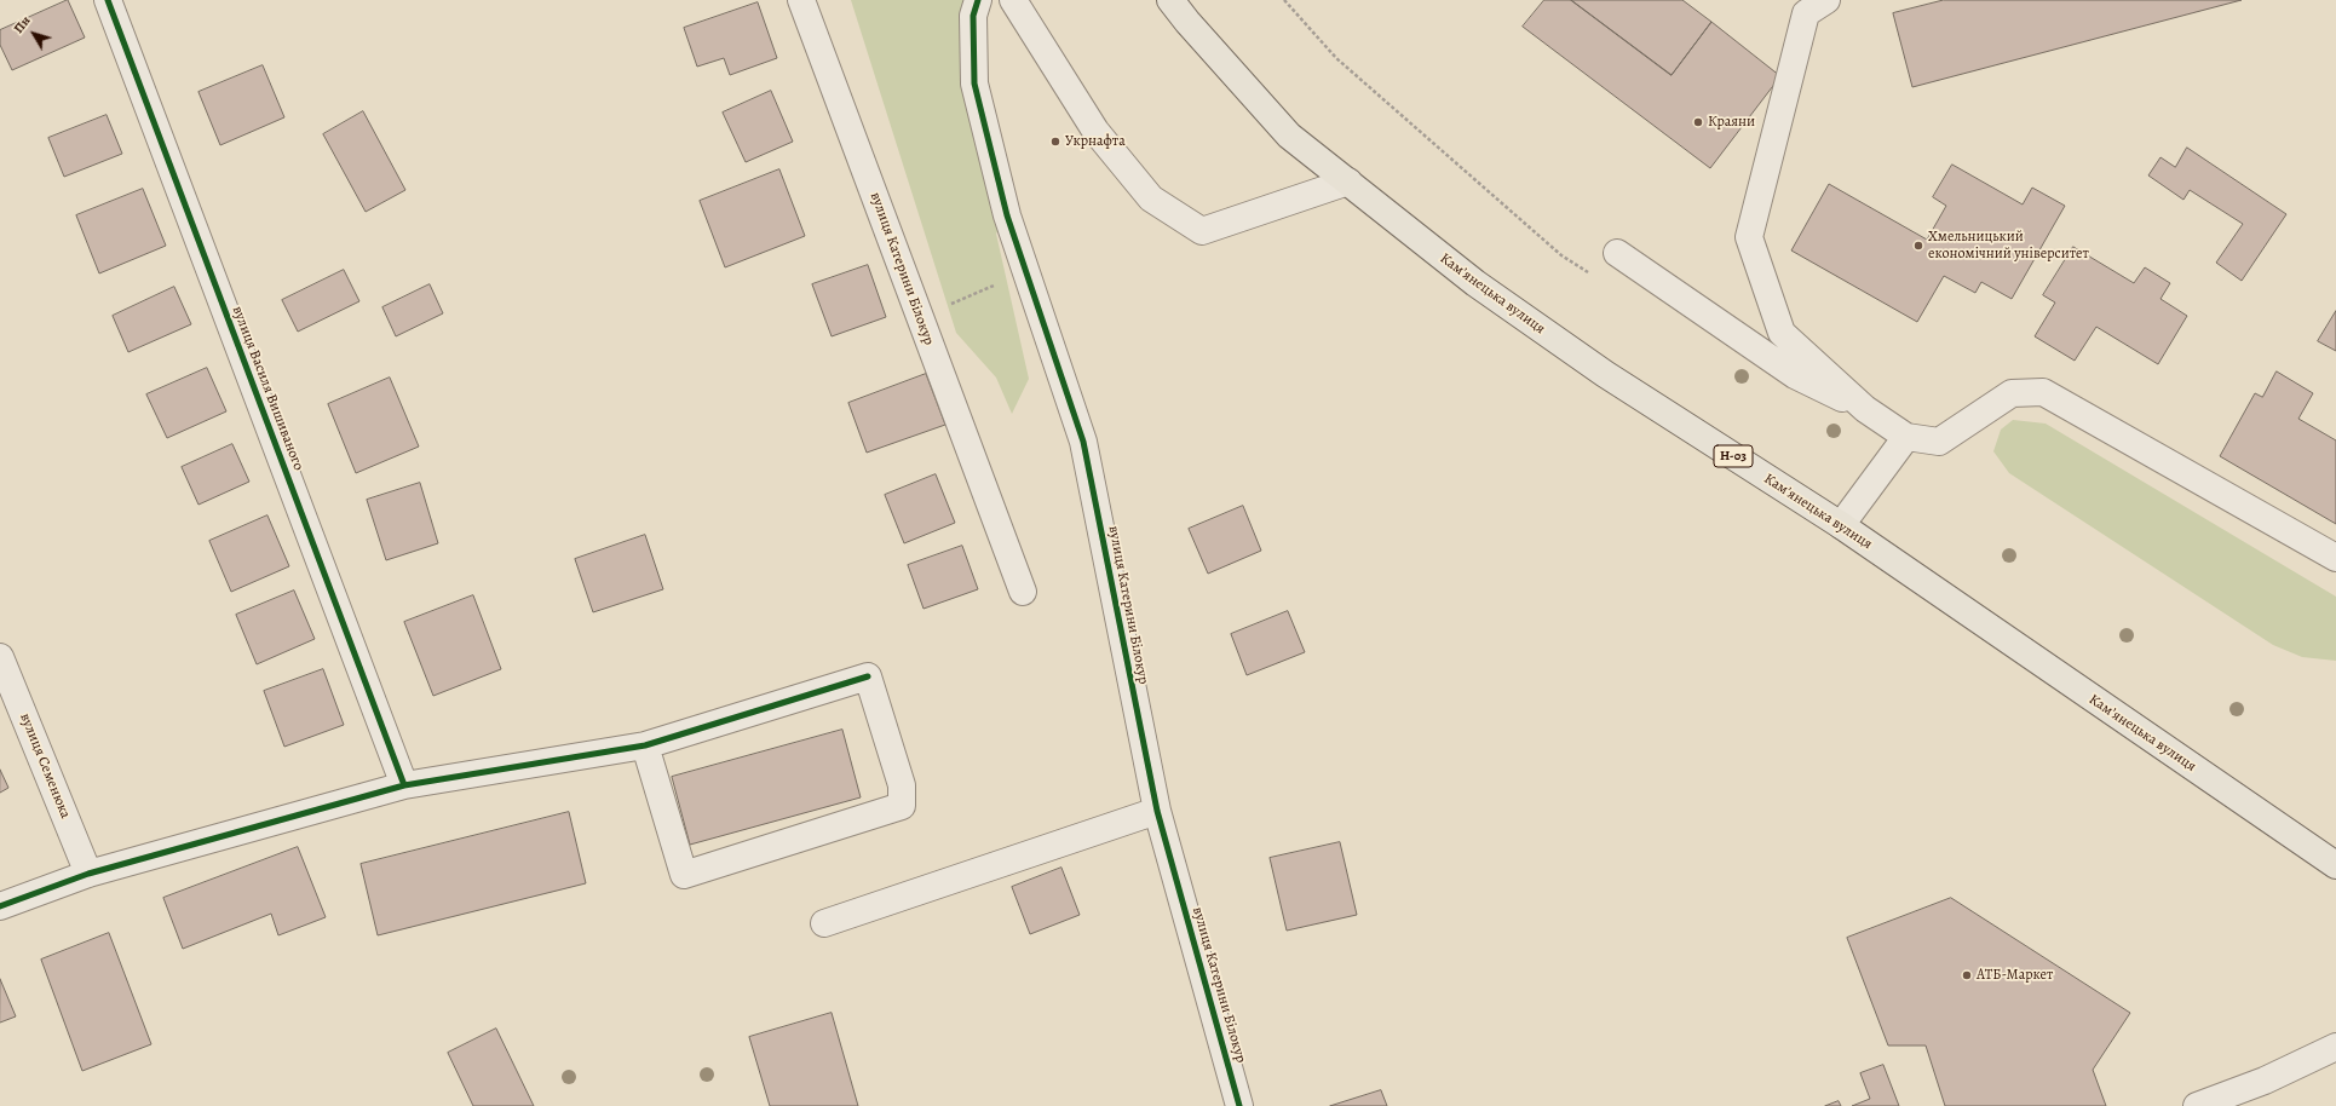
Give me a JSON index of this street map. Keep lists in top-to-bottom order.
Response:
{
  "streets": {
    "main road": ["Камʼянецька вулиця", "Н-03"],
    "street": ["вулиця Катерини Білокур", "вулиця Василя Вишиваного", "вулиця Семенюка"]
  },
  "places": [
    "Краяни",
    "Укрнафта",
    "Хмельницький економічний університет",
    "АТБ-Маркет"
  ],
  "north": "top left"
}
